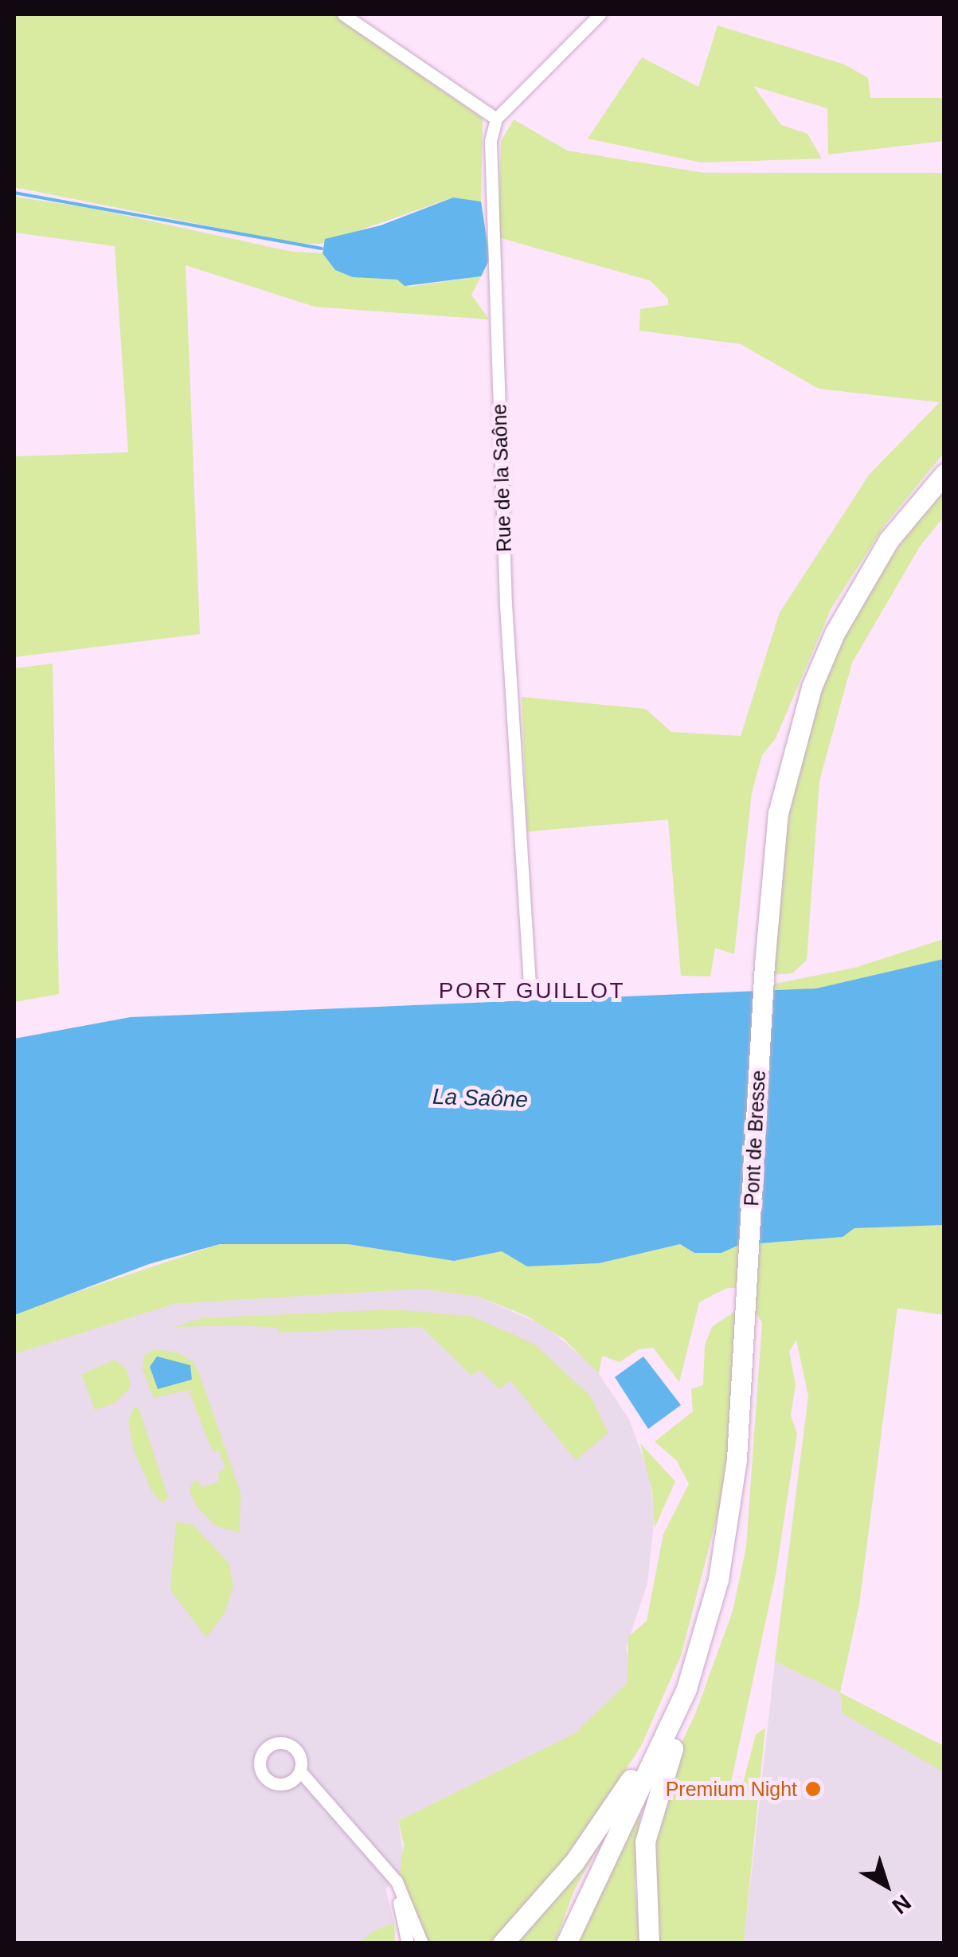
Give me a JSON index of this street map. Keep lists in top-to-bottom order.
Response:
{
  "streets": {
    "main road": ["Pont de Bresse"],
    "street": ["Rue de la Saône"]
  },
  "districts": ["PORT GUILLOT"],
  "water": ["La Saône"],
  "places": ["Premium Night"],
  "north": "bottom right"
}
